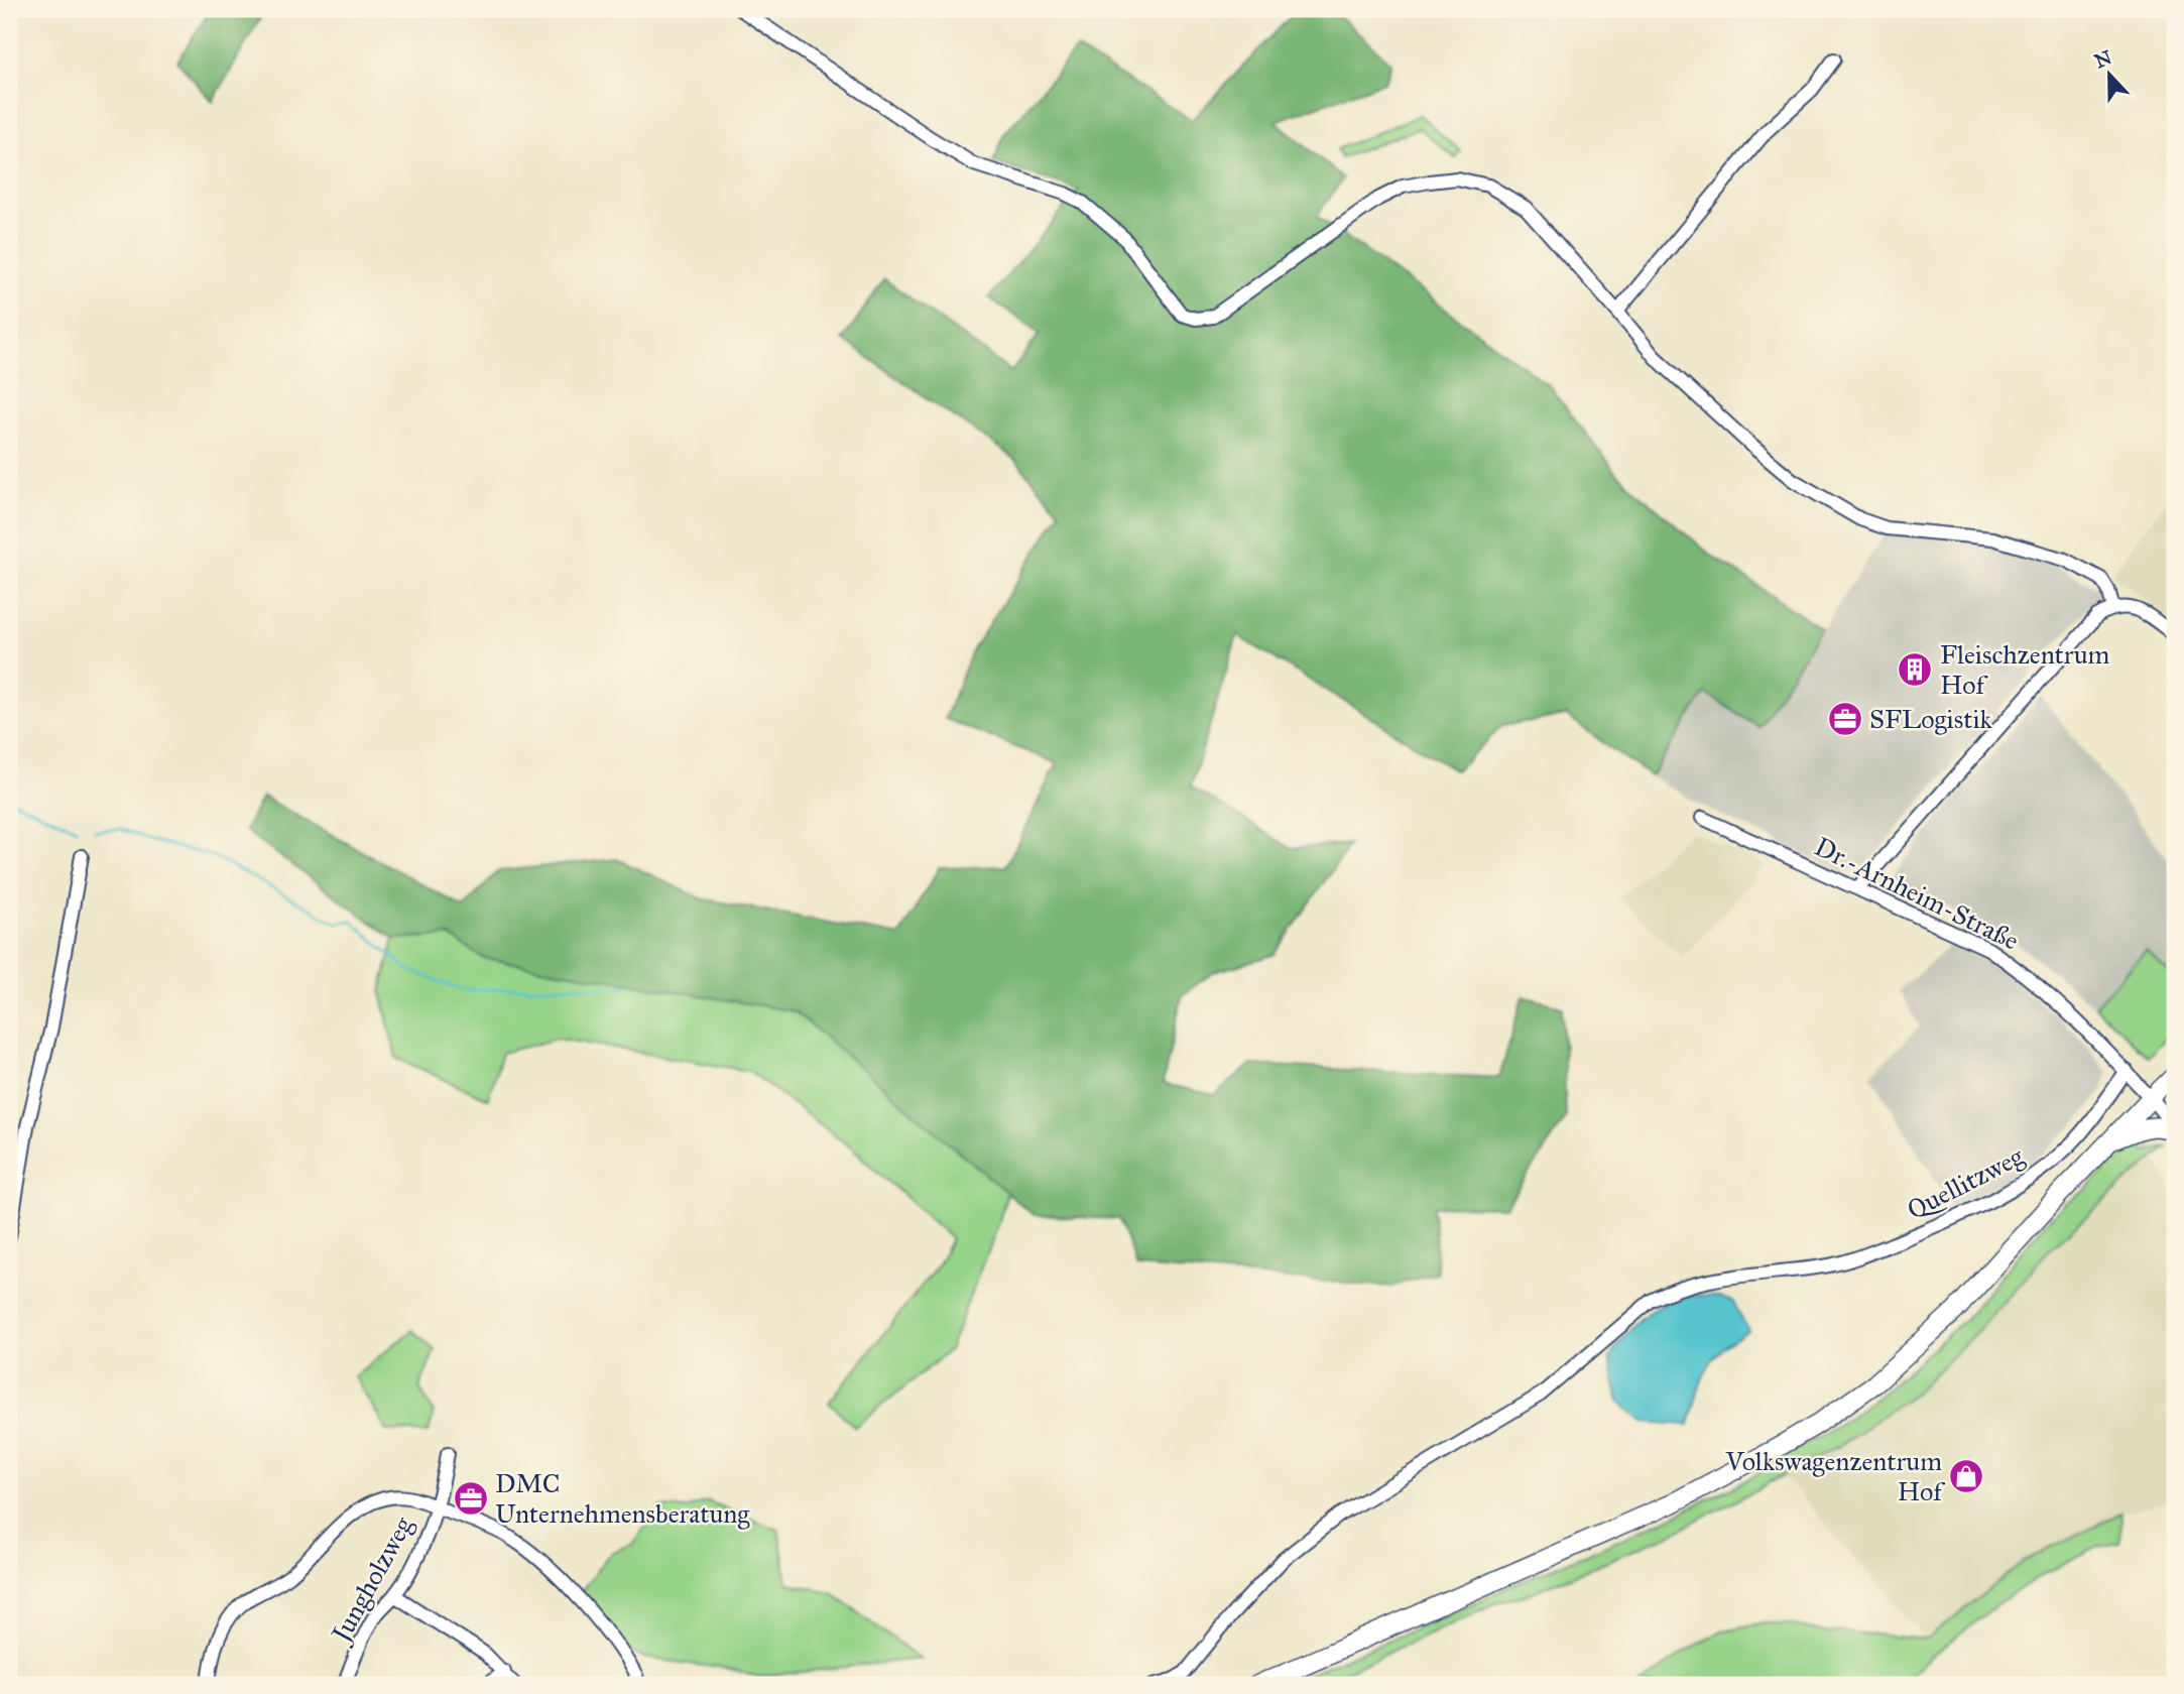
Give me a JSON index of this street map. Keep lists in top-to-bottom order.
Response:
{
  "streets": {
    "street": ["Dr.-Arnheim-Straße", "Quellitzweg", "Jungholzweg"]
  },
  "crossings": [
    ["Dr.-Arnheim-Straße", "Quellitzweg"]
  ],
  "places": {
    "building": ["Fleischzentrum Hof"],
    "office": ["SFLogistik", "DMC Unternehmensberatung"],
    "shop": ["Volkswagenzentrum Hof"]
  },
  "north": "top"
}
